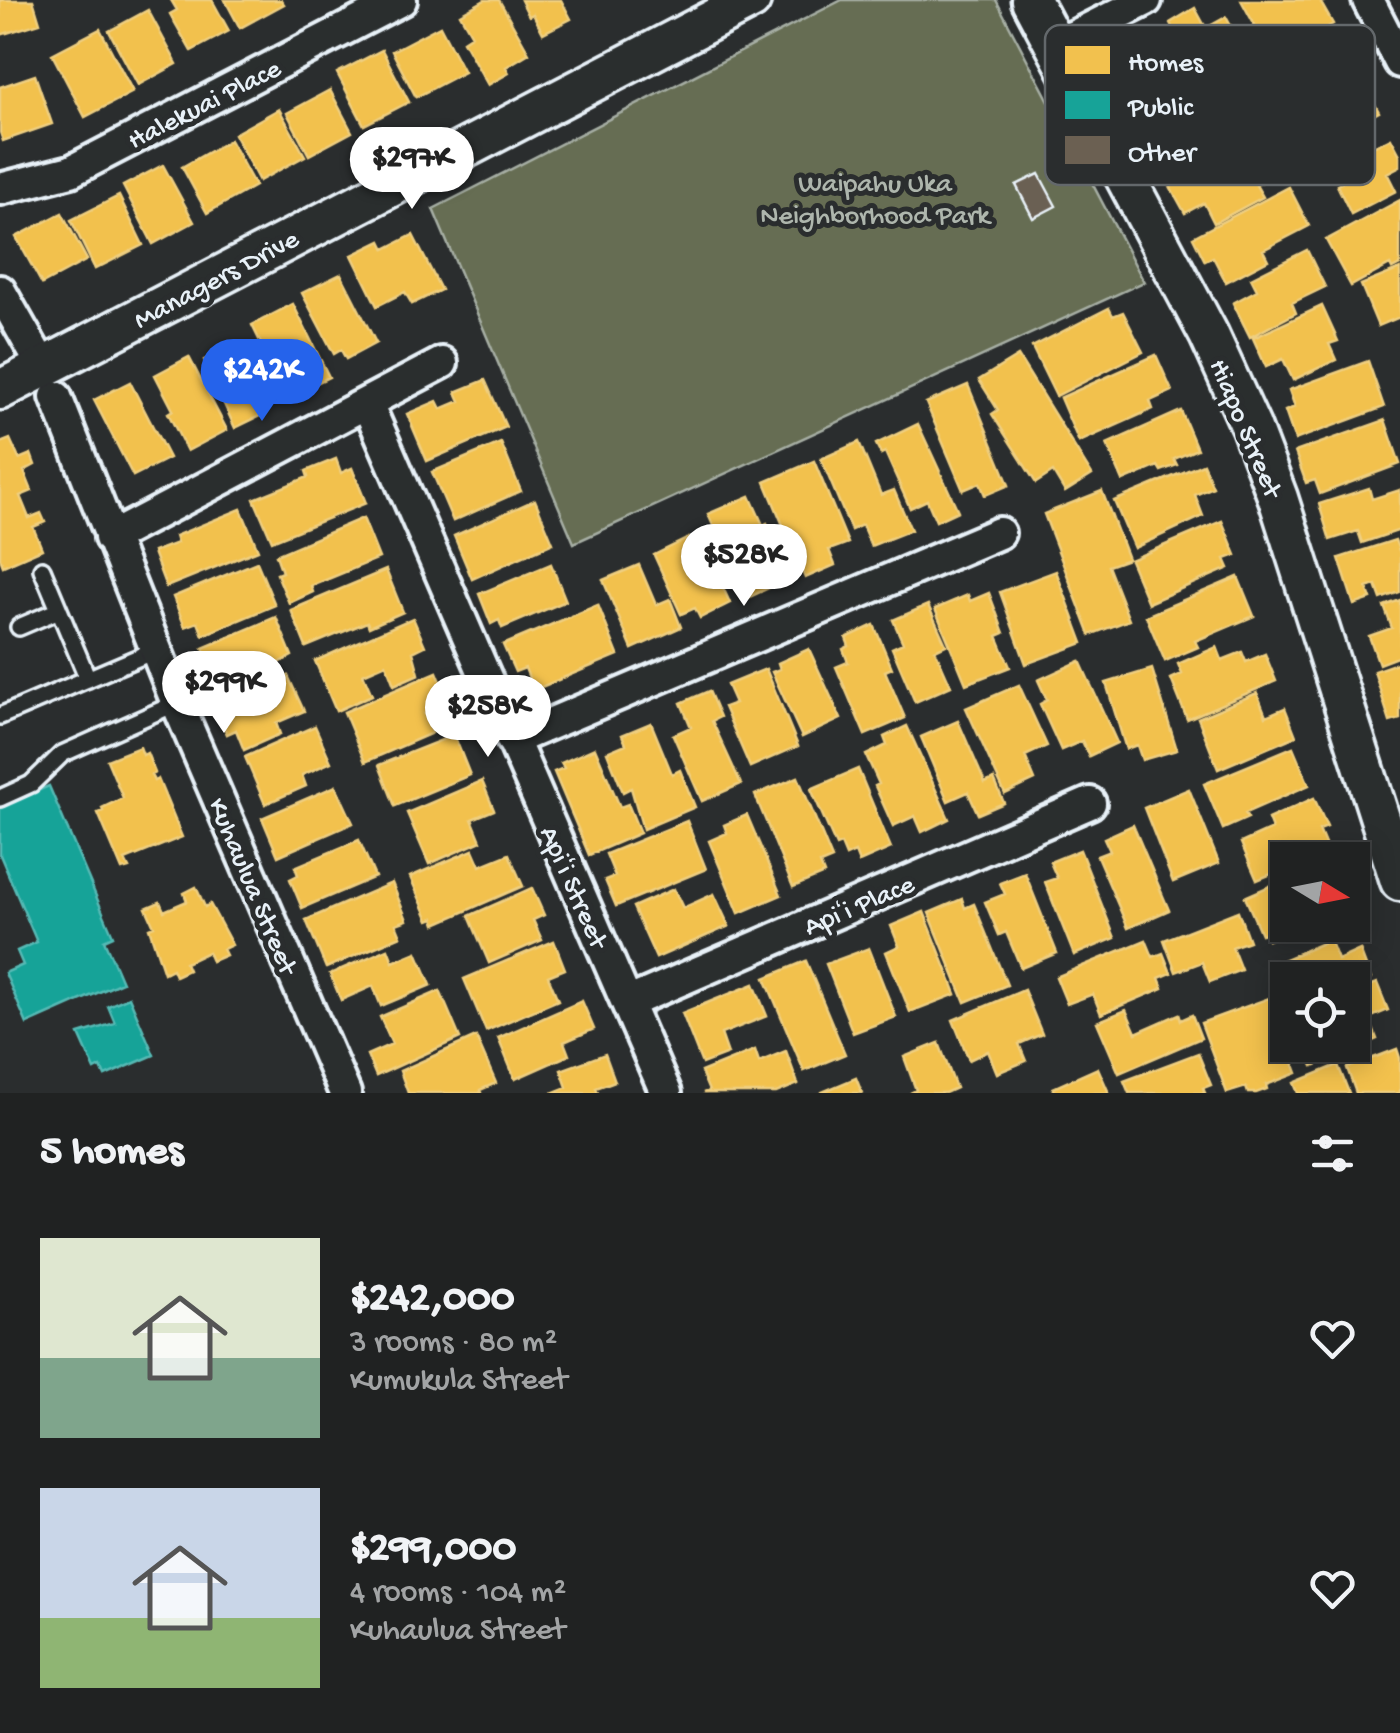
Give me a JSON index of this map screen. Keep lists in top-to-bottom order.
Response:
{
  "streets": {
    "street": [
      "Halekuai Place",
      "Managers Drive",
      "Hiapo Street",
      "Kuhaulua Street",
      "Apiʻi Street",
      "Apiʻi Place"
    ]
  },
  "crossings": [
    ["Managers Drive", "Kuhaulua Street"],
    ["Apiʻi Street", "Apiʻi Place"]
  ],
  "parks": ["Waipahu Uka Neighborhood Park"],
  "legend": ["Homes", "Public", "Other"],
  "north": "right",
  "page": {
    "price": [
      "$297K",
      "$242K",
      "$528K",
      "$299K",
      "$258K"
    ],
    "heading": "5 homes",
    "list": [
      {
        "name": "$242,000",
        "note": "3 rooms · 80 m² · Kumukula Street"
      },
      {
        "name": "$299,000",
        "note": "4 rooms · 104 m² · Kuhaulua Street"
      }
    ]
  }
}
